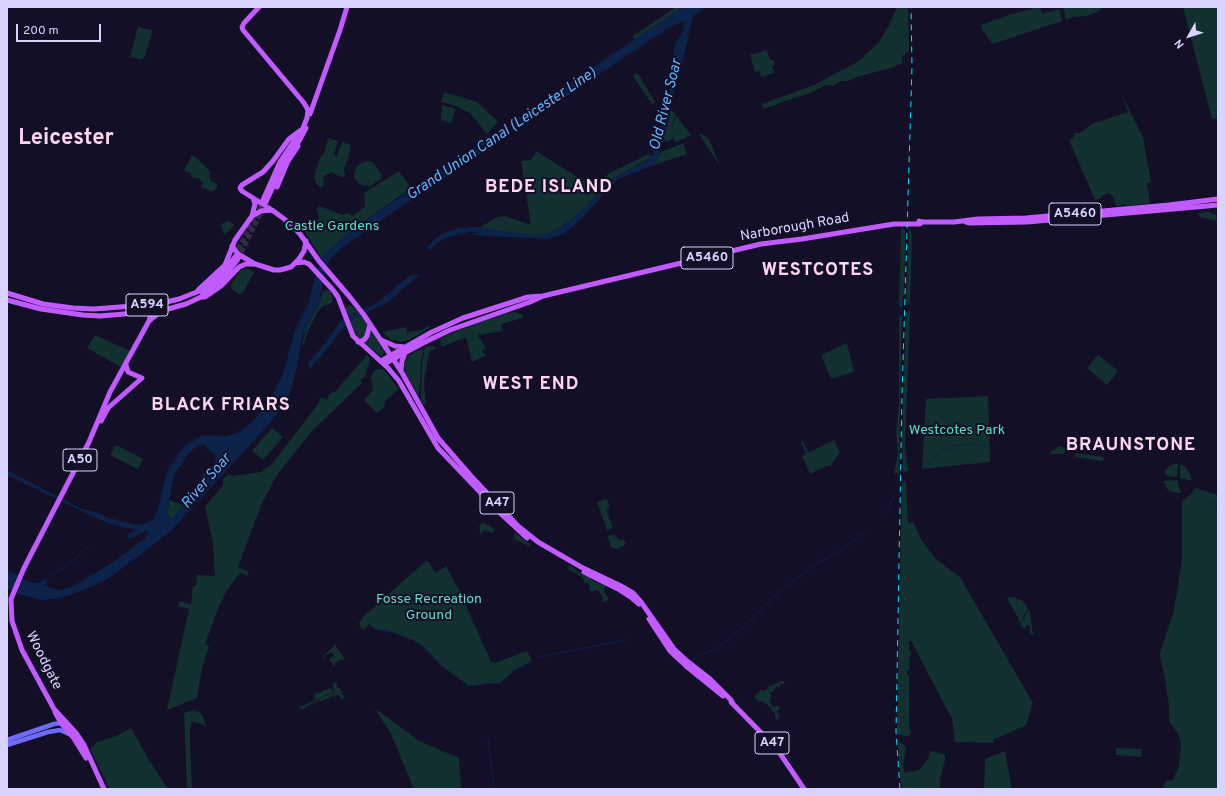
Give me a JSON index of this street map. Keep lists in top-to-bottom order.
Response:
{
  "streets": {
    "main road": [
      "A5460",
      "Narborough Road",
      "A594",
      "A50",
      "A47",
      "Woodgate"
    ]
  },
  "crossings": [
    ["A5460", "Narborough Road"],
    ["A5460", "A47"],
    ["A594", "A50"],
    ["A594", "A47"],
    ["A50", "Woodgate"]
  ],
  "districts": [
    "Leicester",
    "BEDE ISLAND",
    "WESTCOTES",
    "WEST END",
    "BLACK FRIARS",
    "BRAUNSTONE"
  ],
  "water": ["Old River Soar", "Grand Union Canal (Leicester Line)", "River Soar"],
  "parks": ["Castle Gardens", "Westcotes Park", "Fosse Recreation Ground"],
  "scale_bar": "200 m",
  "north": "bottom left"
}
